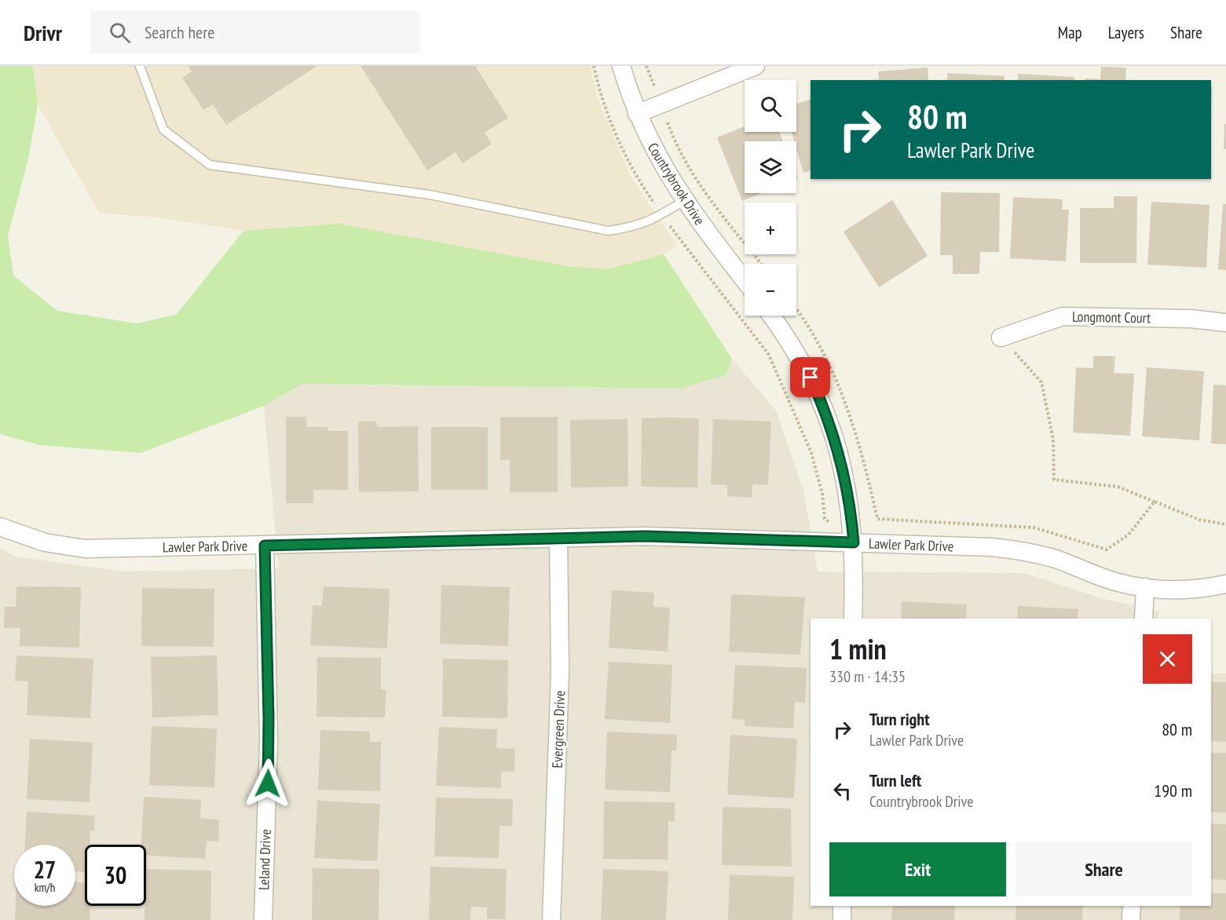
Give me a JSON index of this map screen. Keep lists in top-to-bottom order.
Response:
{
  "streets": {
    "street": [
      "Countrybrook Drive",
      "Longmont Court",
      "Lawler Park Drive",
      "Evergreen Drive",
      "Leland Drive"
    ]
  },
  "crossings": [
    ["Lawler Park Drive", "Evergreen Drive"],
    ["Lawler Park Drive", "Leland Drive"]
  ],
  "page": {
    "header": "Drivr",
    "search": "Search here",
    "nav": ["Map", "Layers", "Share"],
    "map_buttons": ["+", "−"],
    "turn": ["80 m", "Lawler Park Drive"],
    "heading": ["1 min", "330 m · 14:35"],
    "list": [
      {
        "name": "Turn right",
        "note": "Lawler Park Drive",
        "value": "80 m"
      },
      {
        "name": "Turn left",
        "note": "Countrybrook Drive",
        "value": "190 m"
      }
    ],
    "buttons": ["Exit", "Share"],
    "speed": "27 km/h",
    "limit": "30"
  }
}
